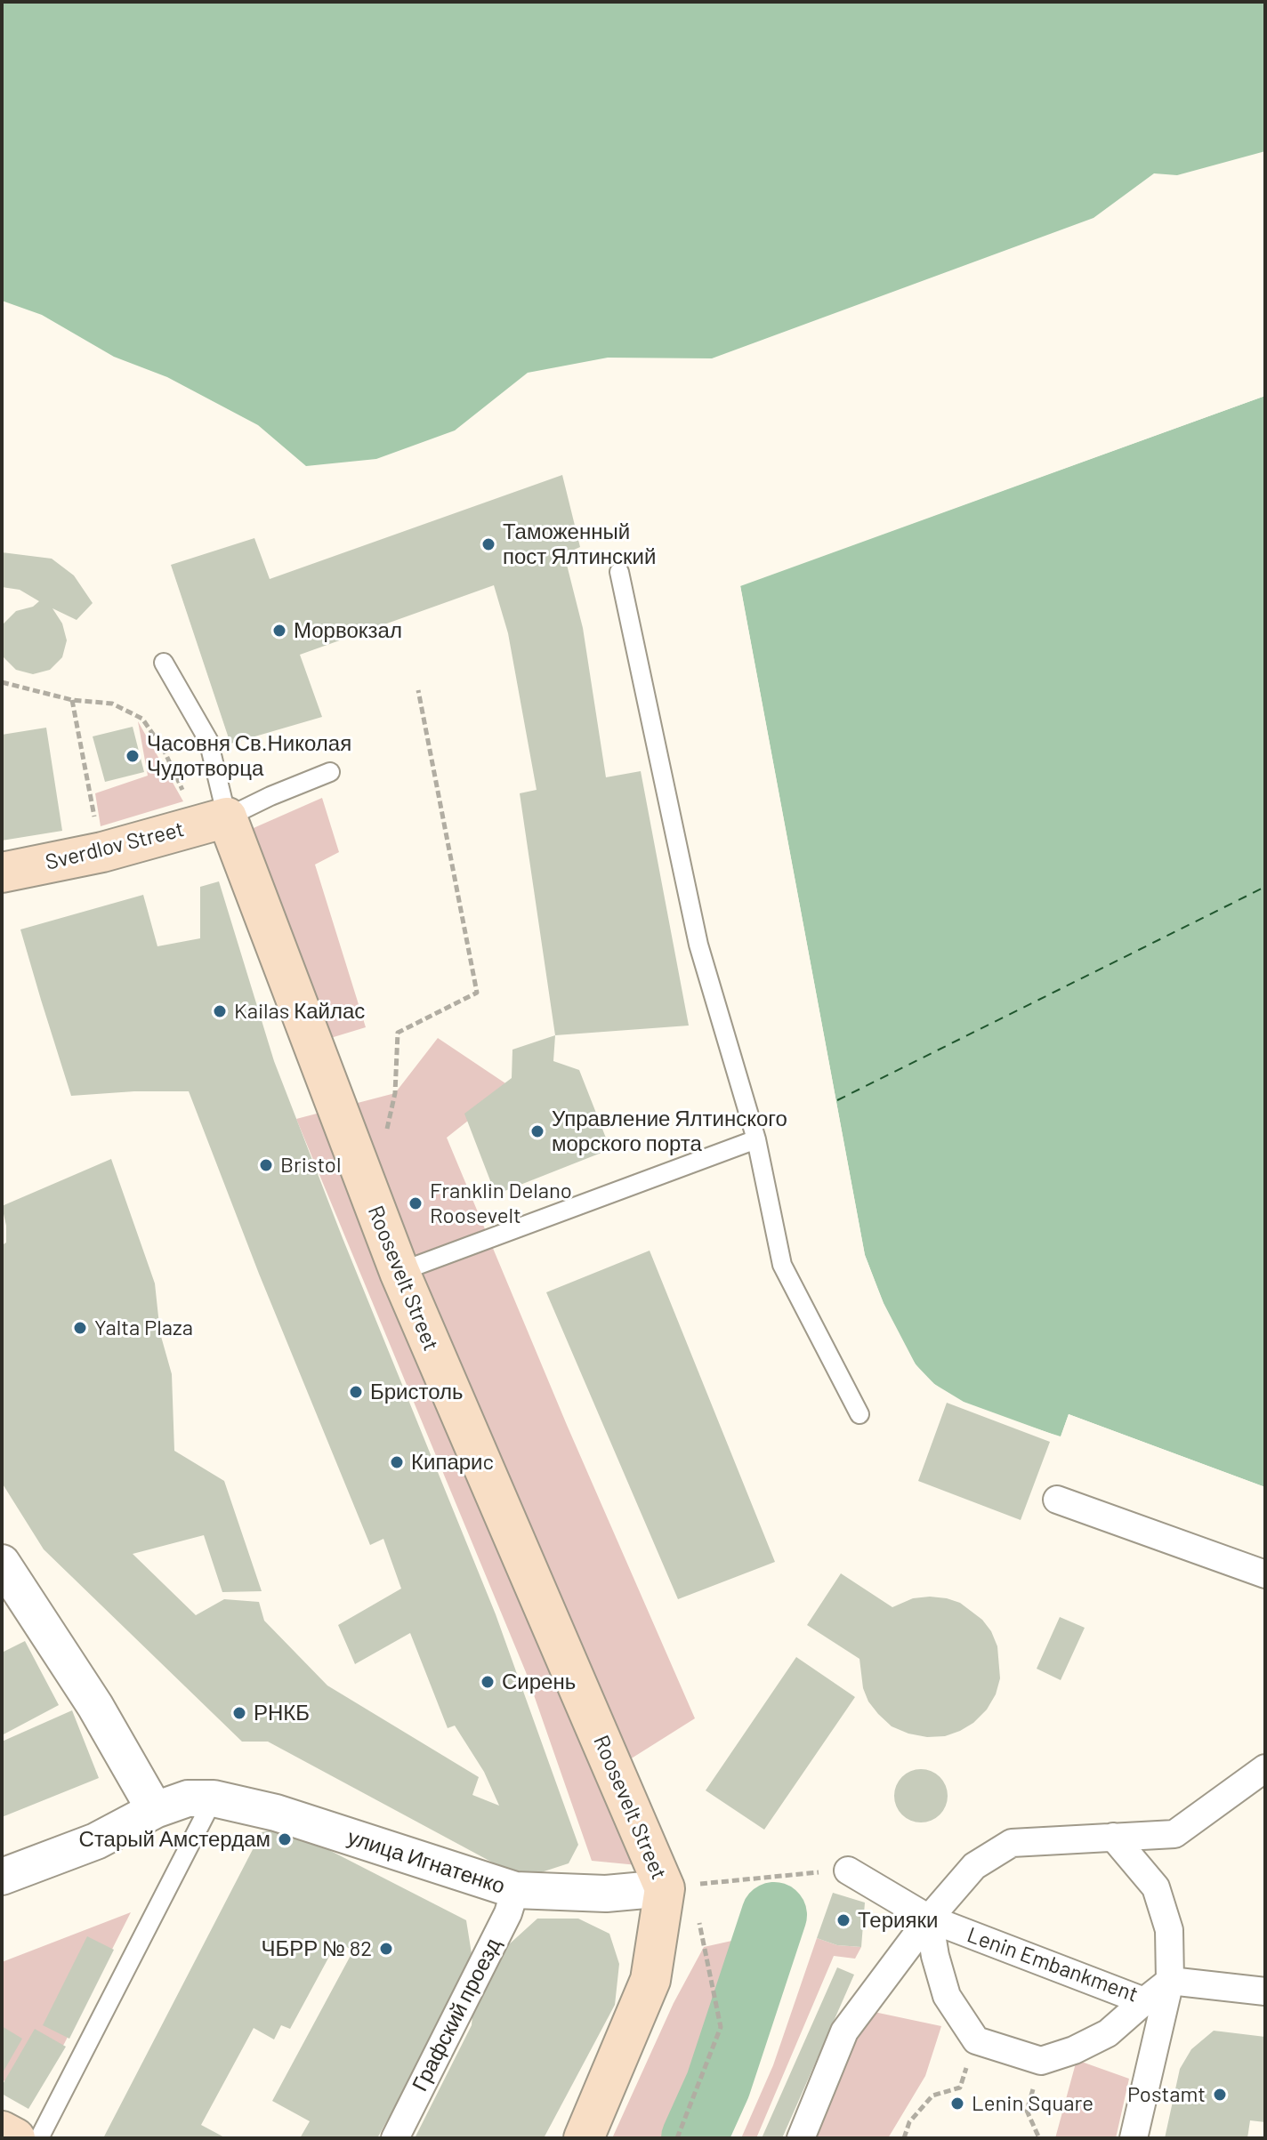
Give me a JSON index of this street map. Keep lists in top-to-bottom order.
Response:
{
  "streets": {
    "main road": ["Sverdlov Street", "Roosevelt Street"],
    "street": ["улица Игнатенко", "Lenin Embankment", "Графский проезд"]
  },
  "crossings": [
    ["Sverdlov Street", "Roosevelt Street"],
    ["Roosevelt Street", "улица Игнатенко"],
    ["улица Игнатенко", "Графский проезд"]
  ],
  "places": [
    "Таможенный пост Ялтинский",
    "Морвокзал",
    "Часовня Св.Николая Чудотворца",
    "Kailas Кайлас",
    "Управление Ялтинского морского порта",
    "Bristol",
    "Franklin Delano Roosevelt",
    "Yalta Plaza",
    "Бристоль",
    "Кипариc",
    "Сирень",
    "РНКБ",
    "Старый Амстердам",
    "Терияки",
    "ЧБРР № 82",
    "Postamt",
    "Lenin Square"
  ]
}
